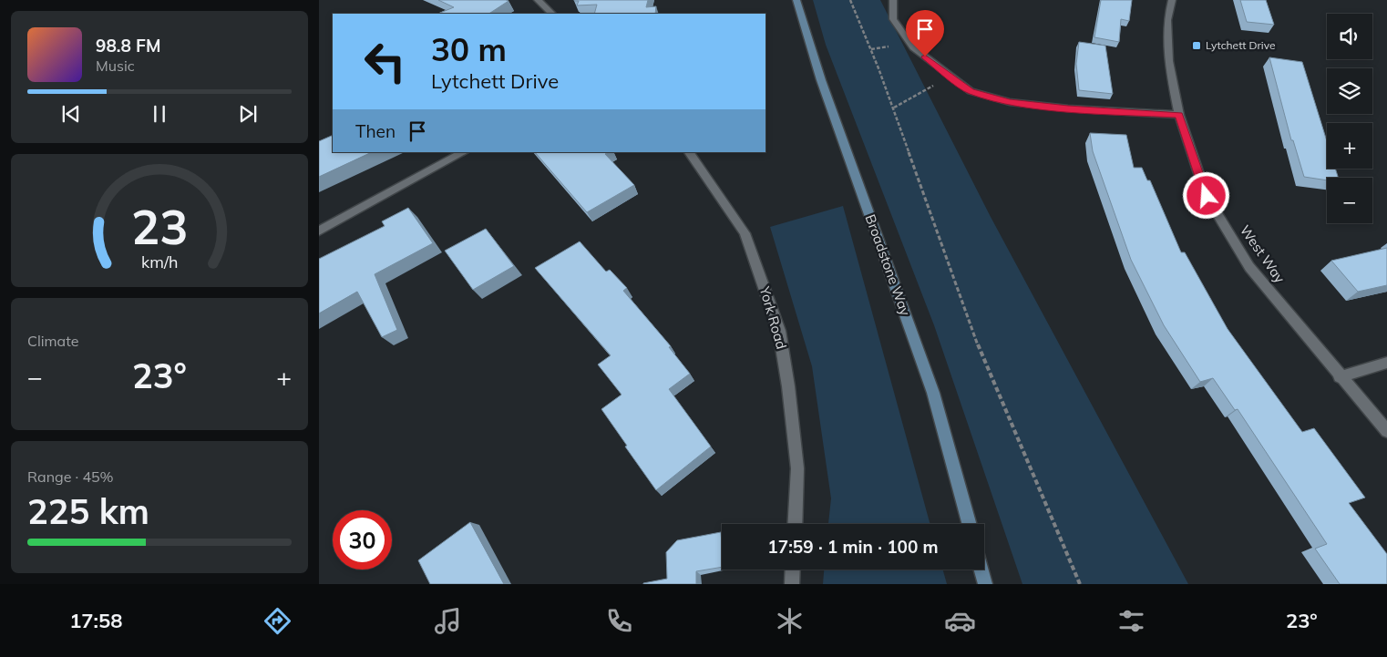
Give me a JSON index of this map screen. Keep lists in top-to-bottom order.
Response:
{
  "streets": {
    "street": ["West Way", "Broadstone Way", "York Road"]
  },
  "places": {
    "transit": ["Lytchett Drive"]
  },
  "page": {
    "map_buttons": ["+", "−"],
    "turn": ["30 m", "Lytchett Drive"],
    "song": ["98.8 FM", "Music"],
    "then": "Then",
    "tile": [
      "Climate",
      ["Range · 45%", "225 km"]
    ],
    "heat": ["−", "23°", "+"],
    "limit": "30",
    "trip": "17:59 · 1 min · 100 m",
    "tabs": ["17:58", "23°"],
    "gauge": ["23", "km/h"]
  }
}
